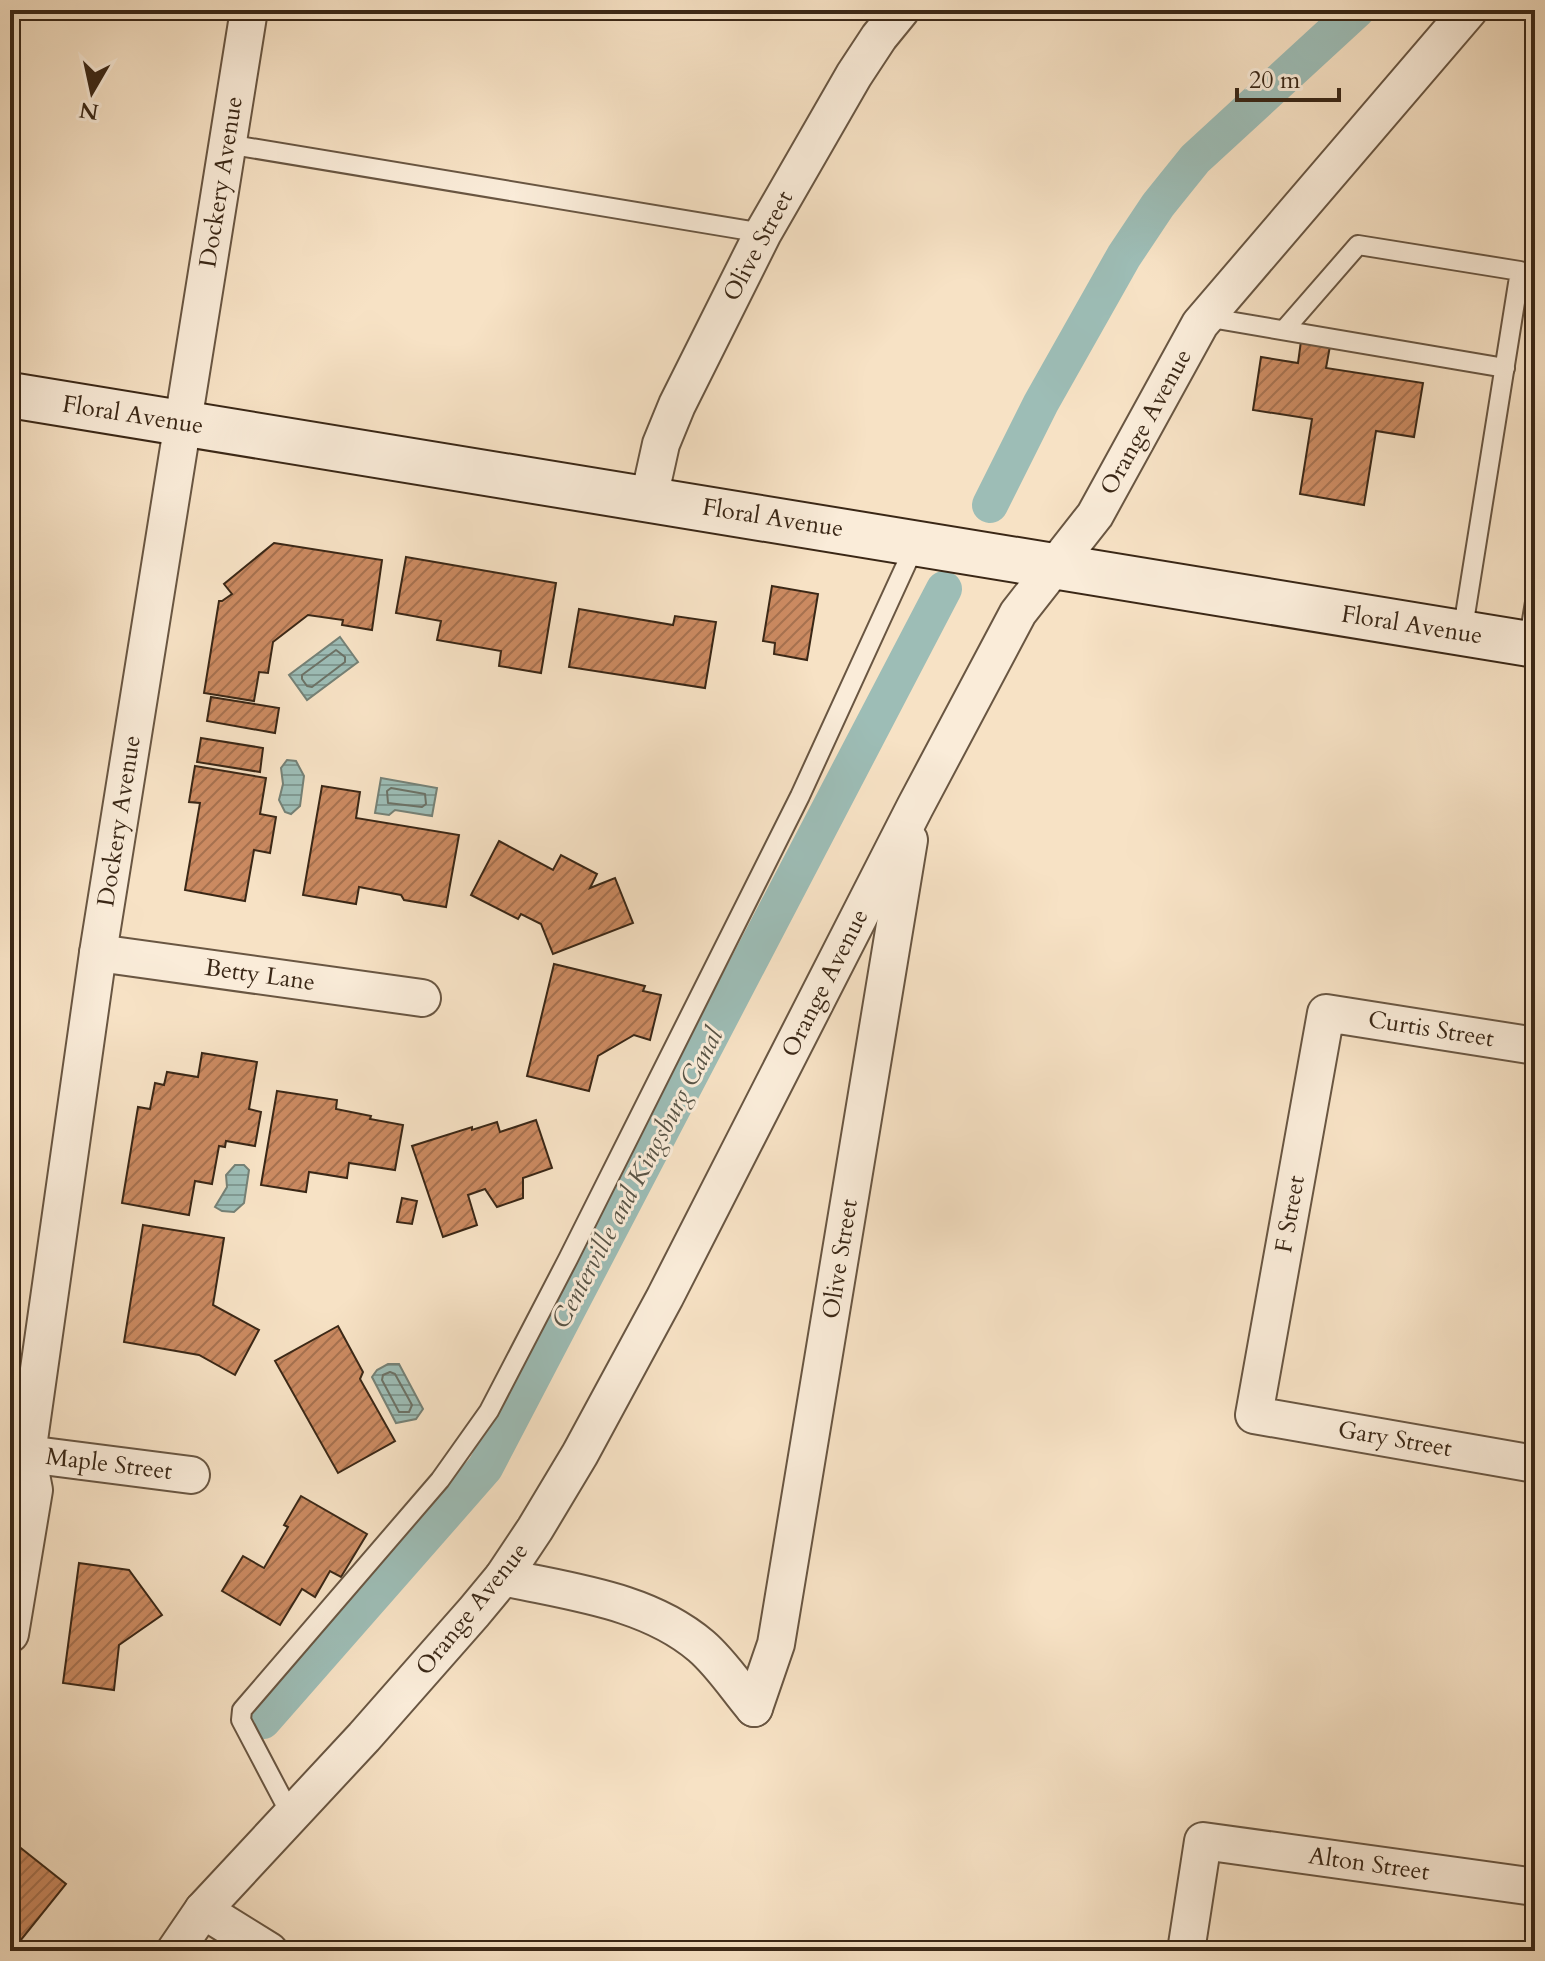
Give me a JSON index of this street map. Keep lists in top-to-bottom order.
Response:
{
  "streets": {
    "street": [
      "Dockery Avenue",
      "Olive Street",
      "Floral Avenue",
      "Orange Avenue",
      "Betty Lane",
      "Curtis Street",
      "F Street",
      "Gary Street",
      "Maple Street",
      "Alton Street"
    ]
  },
  "crossings": [
    ["Dockery Avenue", "Floral Avenue"],
    ["Dockery Avenue", "Betty Lane"],
    ["Dockery Avenue", "Maple Street"],
    ["Olive Street", "Floral Avenue"],
    ["Olive Street", "Orange Avenue"],
    ["Floral Avenue", "Orange Avenue"],
    ["Curtis Street", "F Street"],
    ["F Street", "Gary Street"]
  ],
  "water": ["Centerville and Kingsburg Canal"],
  "scale_bar": "20 m",
  "north": "bottom"
}
